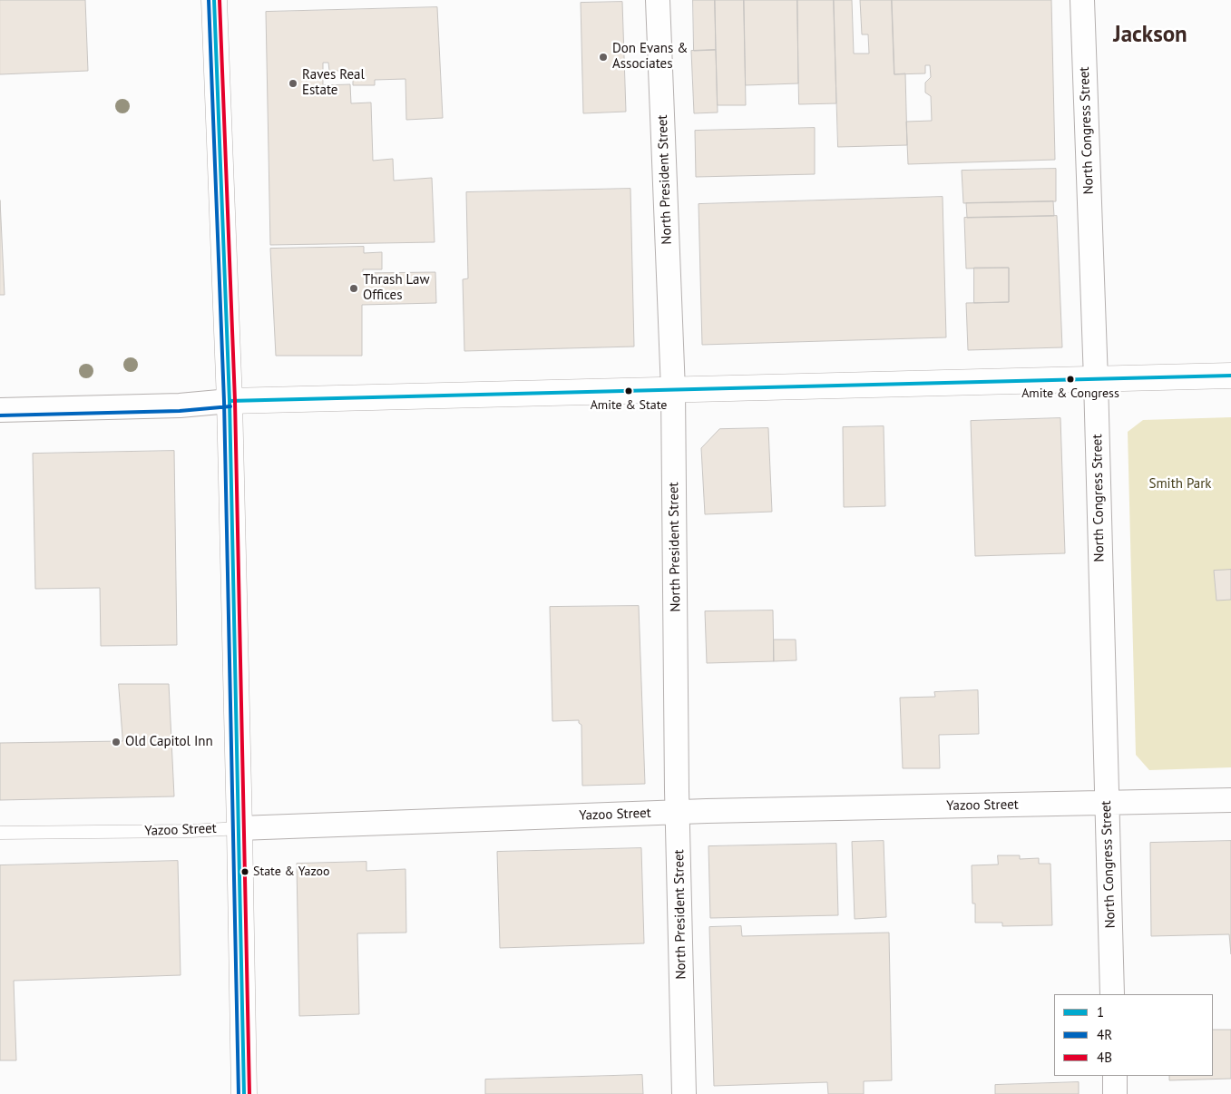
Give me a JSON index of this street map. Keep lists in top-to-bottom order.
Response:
{
  "streets": {
    "street": ["North Congress Street", "North President Street", "Yazoo Street"]
  },
  "crossings": [
    ["North Congress Street", "Yazoo Street"],
    ["North President Street", "Yazoo Street"]
  ],
  "districts": ["Jackson"],
  "parks": ["Smith Park"],
  "places": [
    "Don Evans & Associates",
    "Raves Real Estate",
    "Thrash Law Offices",
    "Amite & Congress",
    "Amite & State",
    "Old Capitol Inn",
    "State & Yazoo"
  ],
  "lines": ["transit line 1", "transit line 4R", "transit line 4B"],
  "legend": ["1", "4R", "4B"]
}
